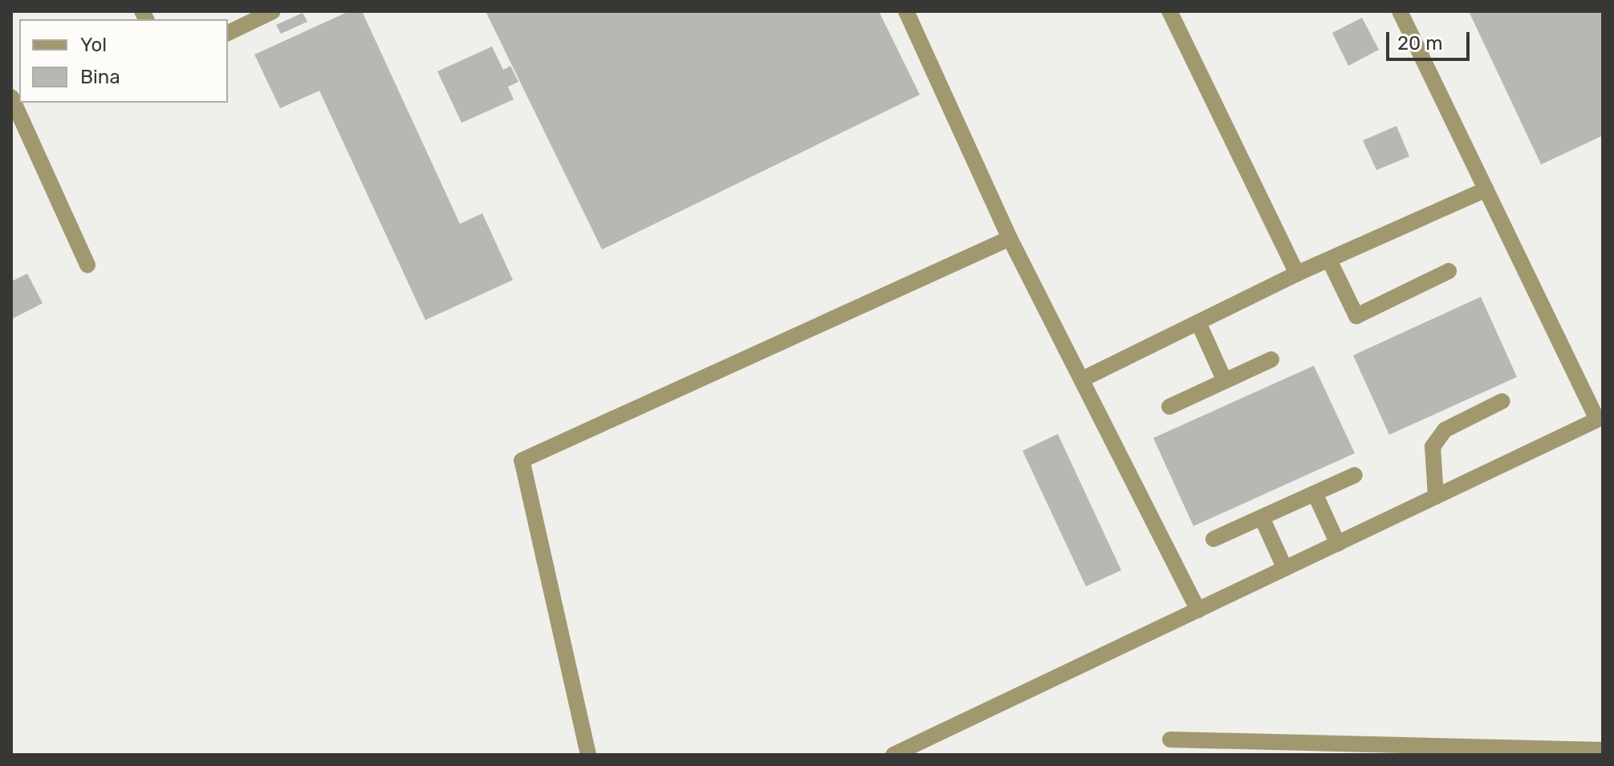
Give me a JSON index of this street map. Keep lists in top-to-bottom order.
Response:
{
  "legend": ["Yol", "Bina"],
  "scale_bar": "20 m"
}
